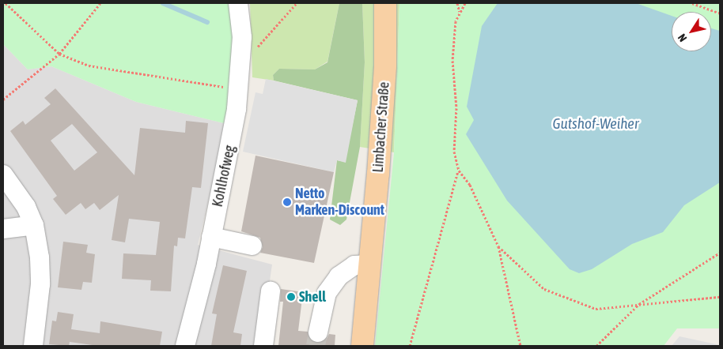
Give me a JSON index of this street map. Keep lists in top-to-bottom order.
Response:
{
  "streets": {
    "main road": ["Limbacher Straße"],
    "street": ["Kohlhofweg"]
  },
  "water": ["Gutshof-Weiher"],
  "places": ["Netto Marken-Discount", "Shell"],
  "north": "bottom left"
}
